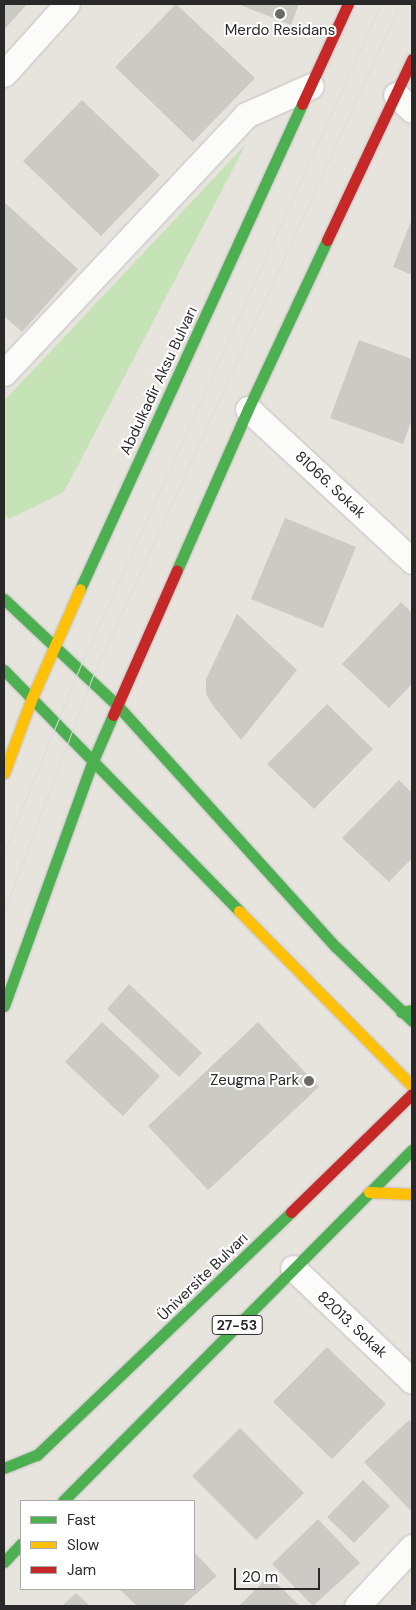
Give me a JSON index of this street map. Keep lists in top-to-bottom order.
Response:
{
  "streets": {
    "main road": ["Abdulkadir Aksu Bulvarı", "Üniversite Bulvarı", "27-53"],
    "street": ["81066. Sokak", "82013. Sokak"]
  },
  "crossings": [
    ["27-53", "82013. Sokak"]
  ],
  "places": ["Merdo Residans", "Zeugma Park"],
  "legend": ["Fast", "Slow", "Jam"],
  "scale_bar": "20 m"
}
